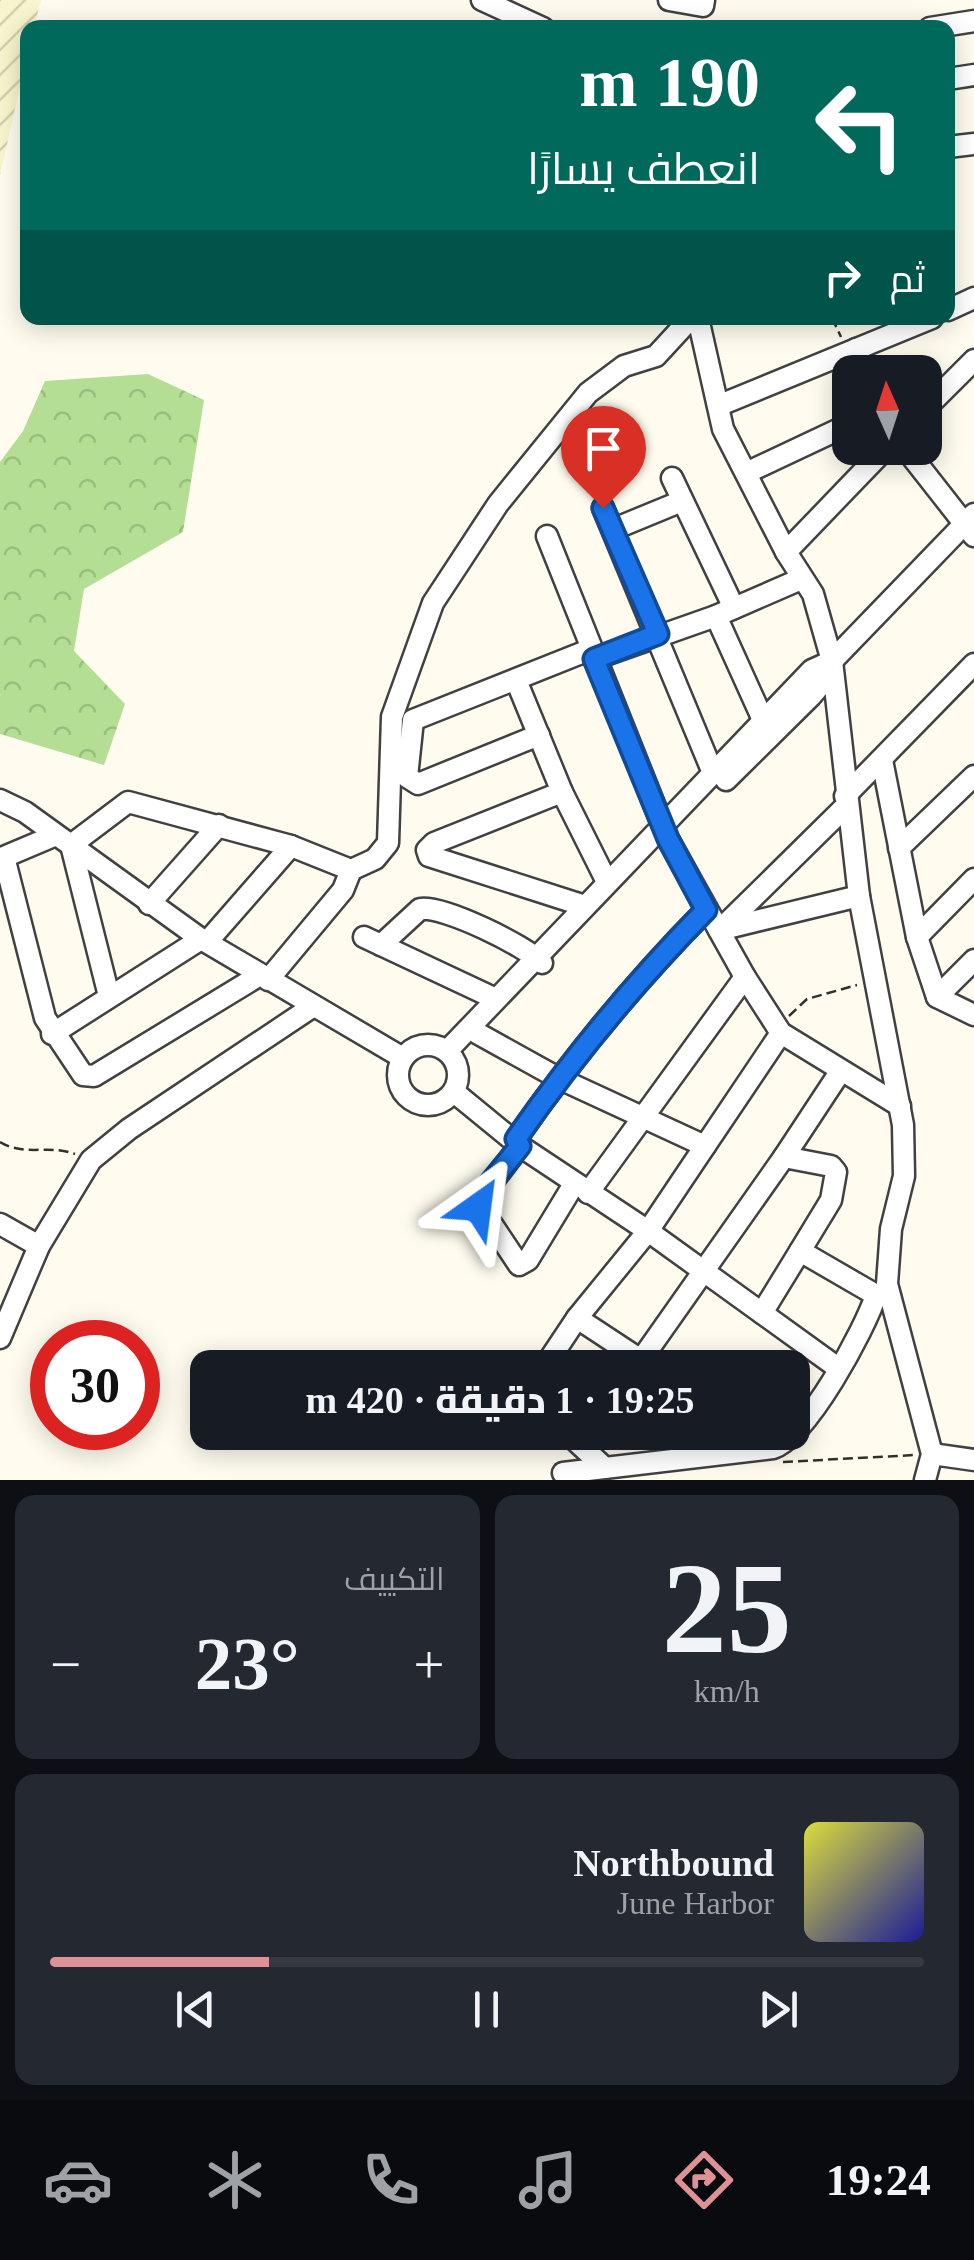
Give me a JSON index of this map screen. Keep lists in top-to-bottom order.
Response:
{
  "north": "top",
  "page": {
    "turn": ["190 m", "انعطف يسارًا"],
    "then": "ثم",
    "limit": "30",
    "trip": "19:25 · 1 دقيقة · 420 m",
    "tile": [
      ["25", "km/h"],
      "التكييف"
    ],
    "heat": ["−", "23°", "+"],
    "song": ["Northbound", "June Harbor"],
    "tabs": "19:24"
  }
}
